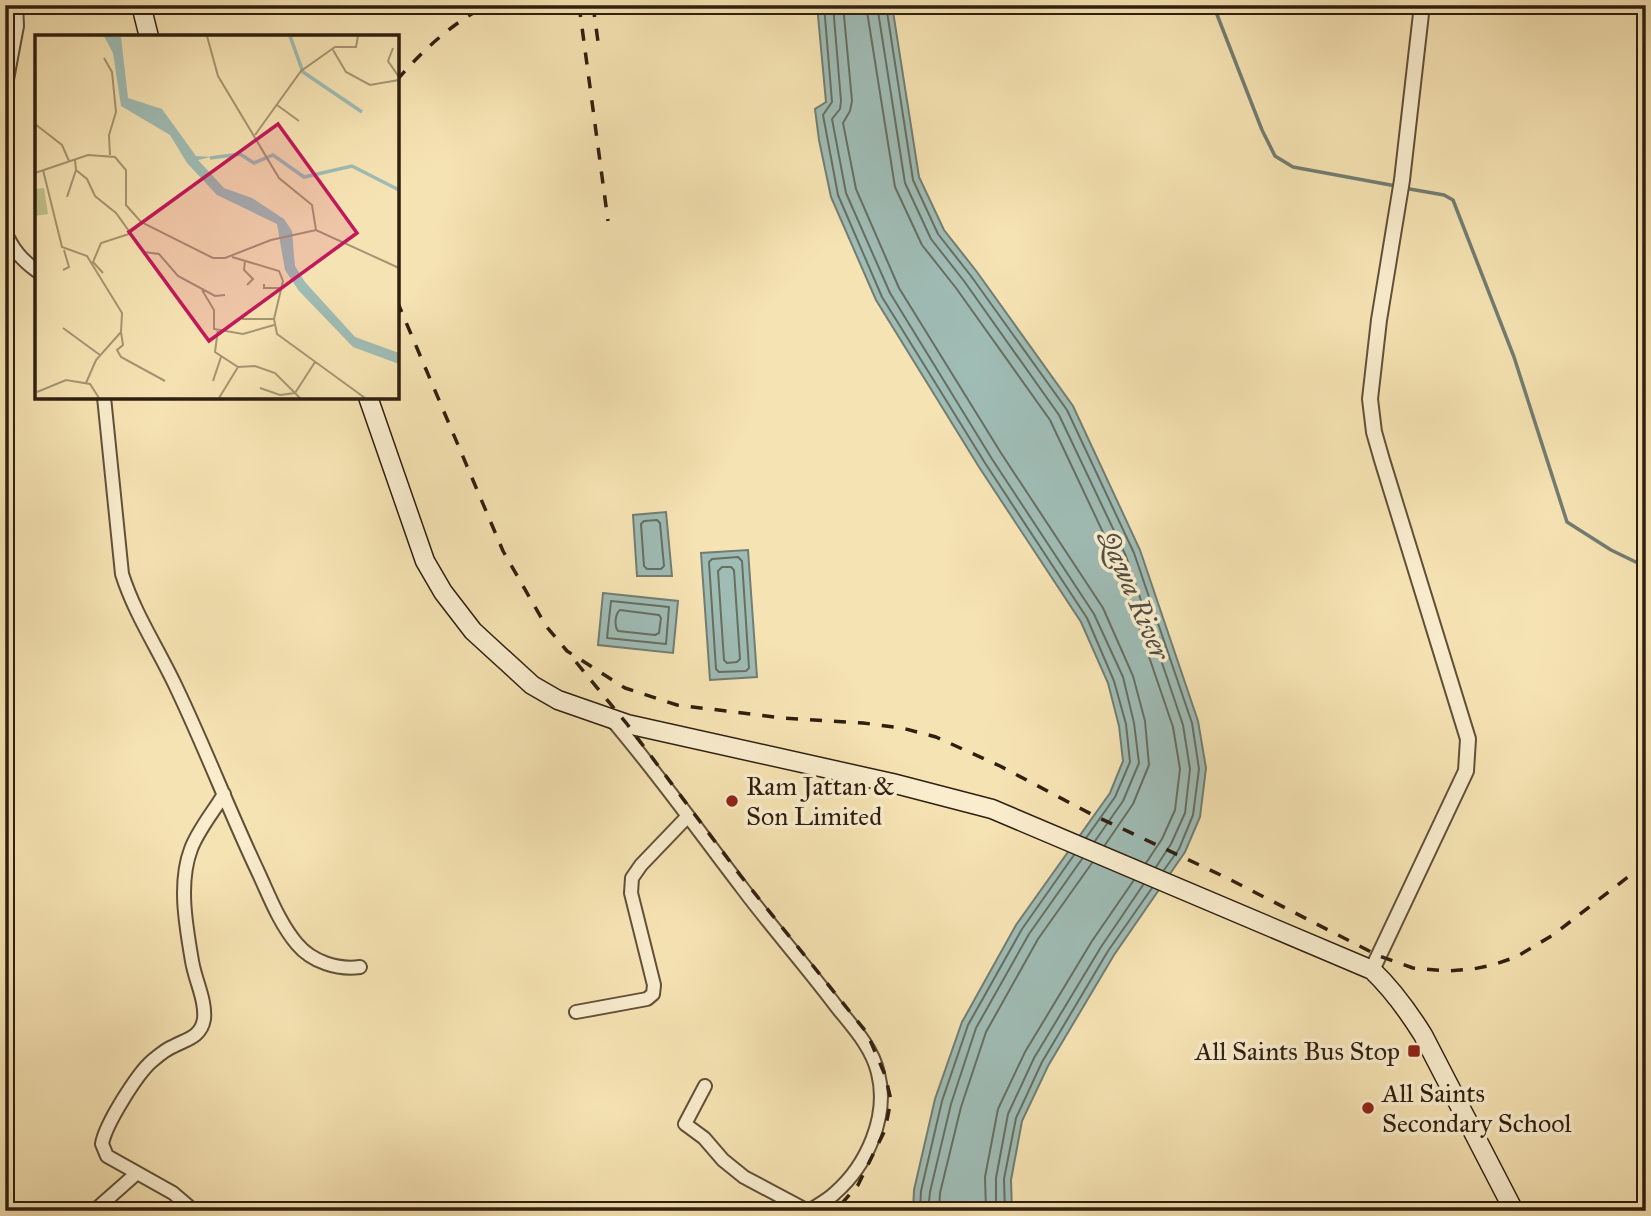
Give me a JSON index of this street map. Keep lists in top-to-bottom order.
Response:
{
  "water": ["Qawa River"],
  "places": {
    "other": ["Ram Jattan & Son Limited", "All Saints Secondary School"],
    "transit": ["All Saints Bus Stop"]
  }
}
